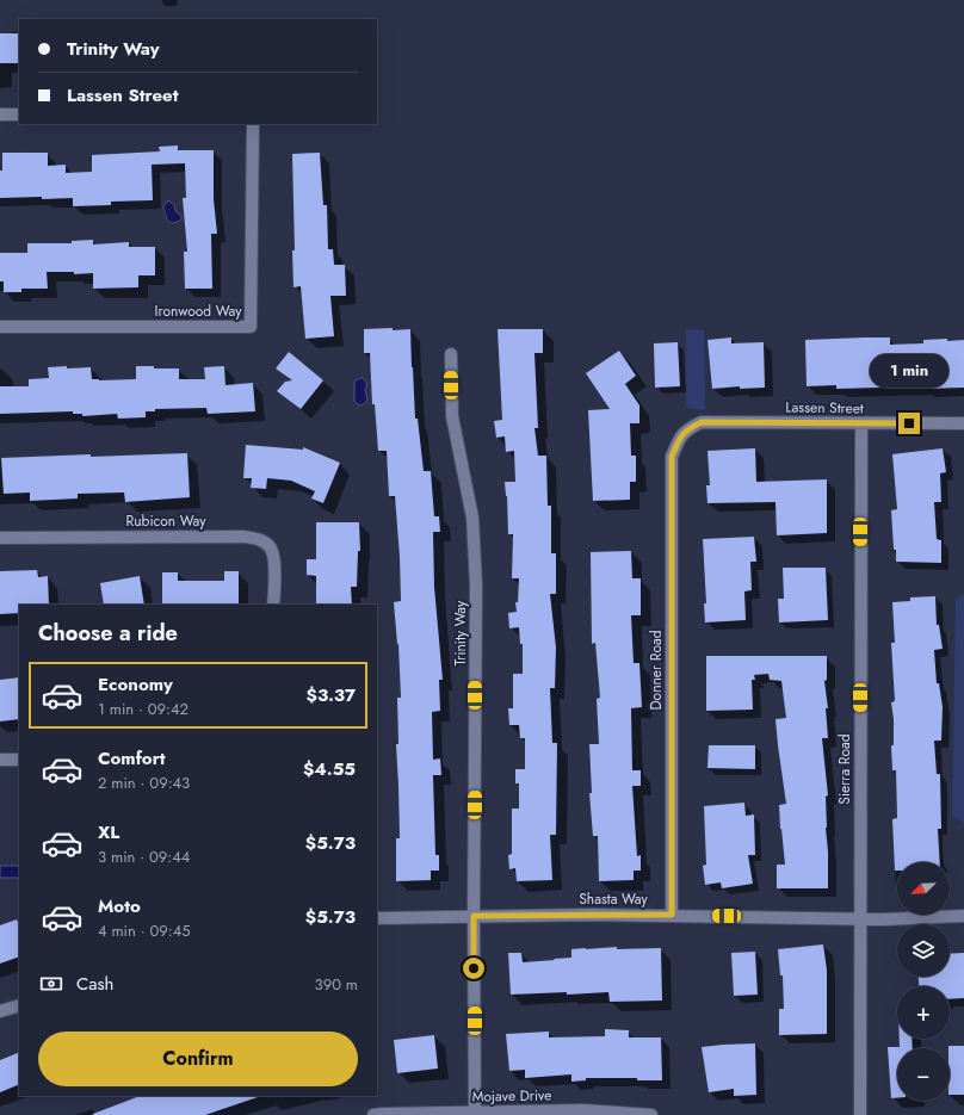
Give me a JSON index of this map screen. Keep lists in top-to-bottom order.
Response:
{
  "streets": {
    "street": [
      "Ironwood Way",
      "Lassen Street",
      "Rubicon Way",
      "Trinity Way",
      "Donner Road",
      "Sierra Road",
      "Shasta Way",
      "Mojave Drive"
    ]
  },
  "crossings": [
    ["Lassen Street", "Donner Road"],
    ["Lassen Street", "Sierra Road"],
    ["Trinity Way", "Shasta Way"],
    ["Trinity Way", "Mojave Drive"],
    ["Donner Road", "Shasta Way"],
    ["Sierra Road", "Shasta Way"]
  ],
  "north": "bottom left",
  "page": {
    "banner": ["Trinity Way", "Lassen Street"],
    "bubble": "1 min",
    "heading": "Choose a ride",
    "list": [
      {
        "name": "Economy",
        "note": "1 min · 09:42",
        "value": "$3.37"
      },
      {
        "name": "Comfort",
        "note": "2 min · 09:43",
        "value": "$4.55"
      },
      {
        "name": "XL",
        "note": "3 min · 09:44",
        "value": "$5.73"
      },
      {
        "name": "Moto",
        "note": "4 min · 09:45",
        "value": "$5.73"
      }
    ],
    "map_buttons": ["+", "−"],
    "pay": ["Cash", "390 m"],
    "buttons": "Confirm"
  }
}
